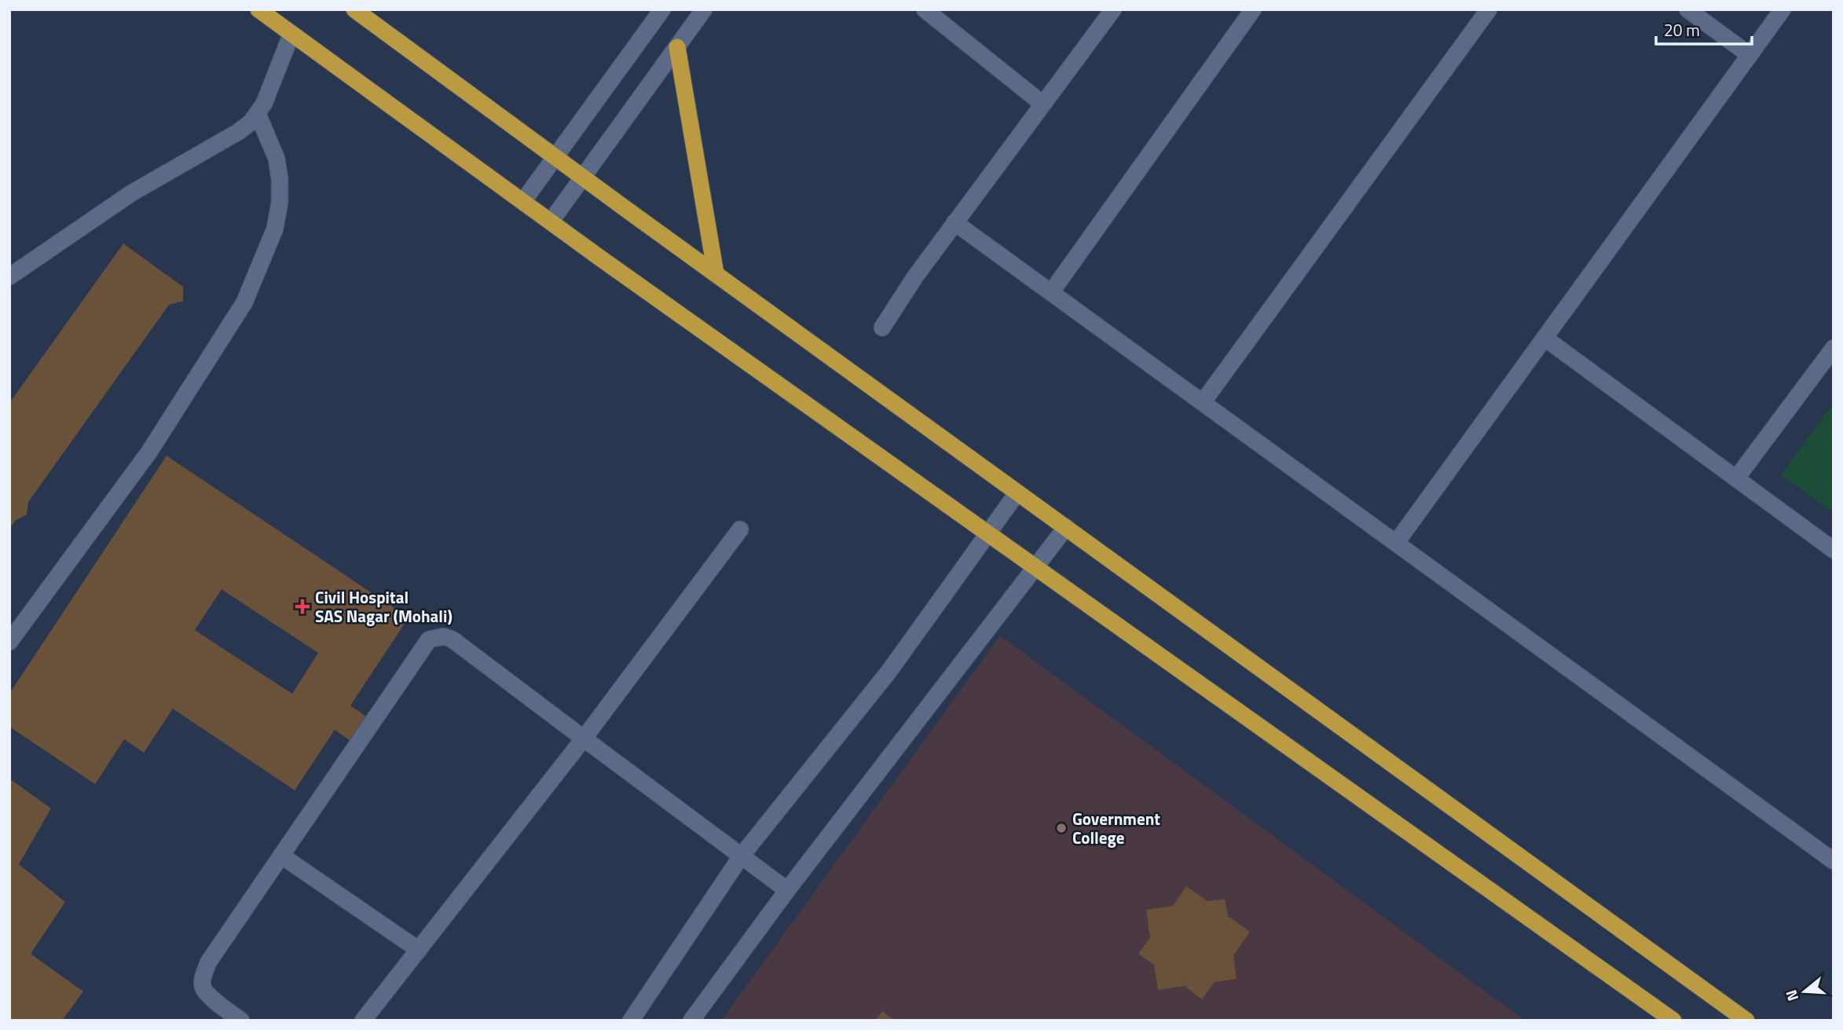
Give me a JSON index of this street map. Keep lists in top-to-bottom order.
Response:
{
  "places": {
    "health": ["Civil Hospital SAS Nagar (Mohali)"],
    "other": ["Government College"]
  },
  "scale_bar": "20 m",
  "north": "left"
}
